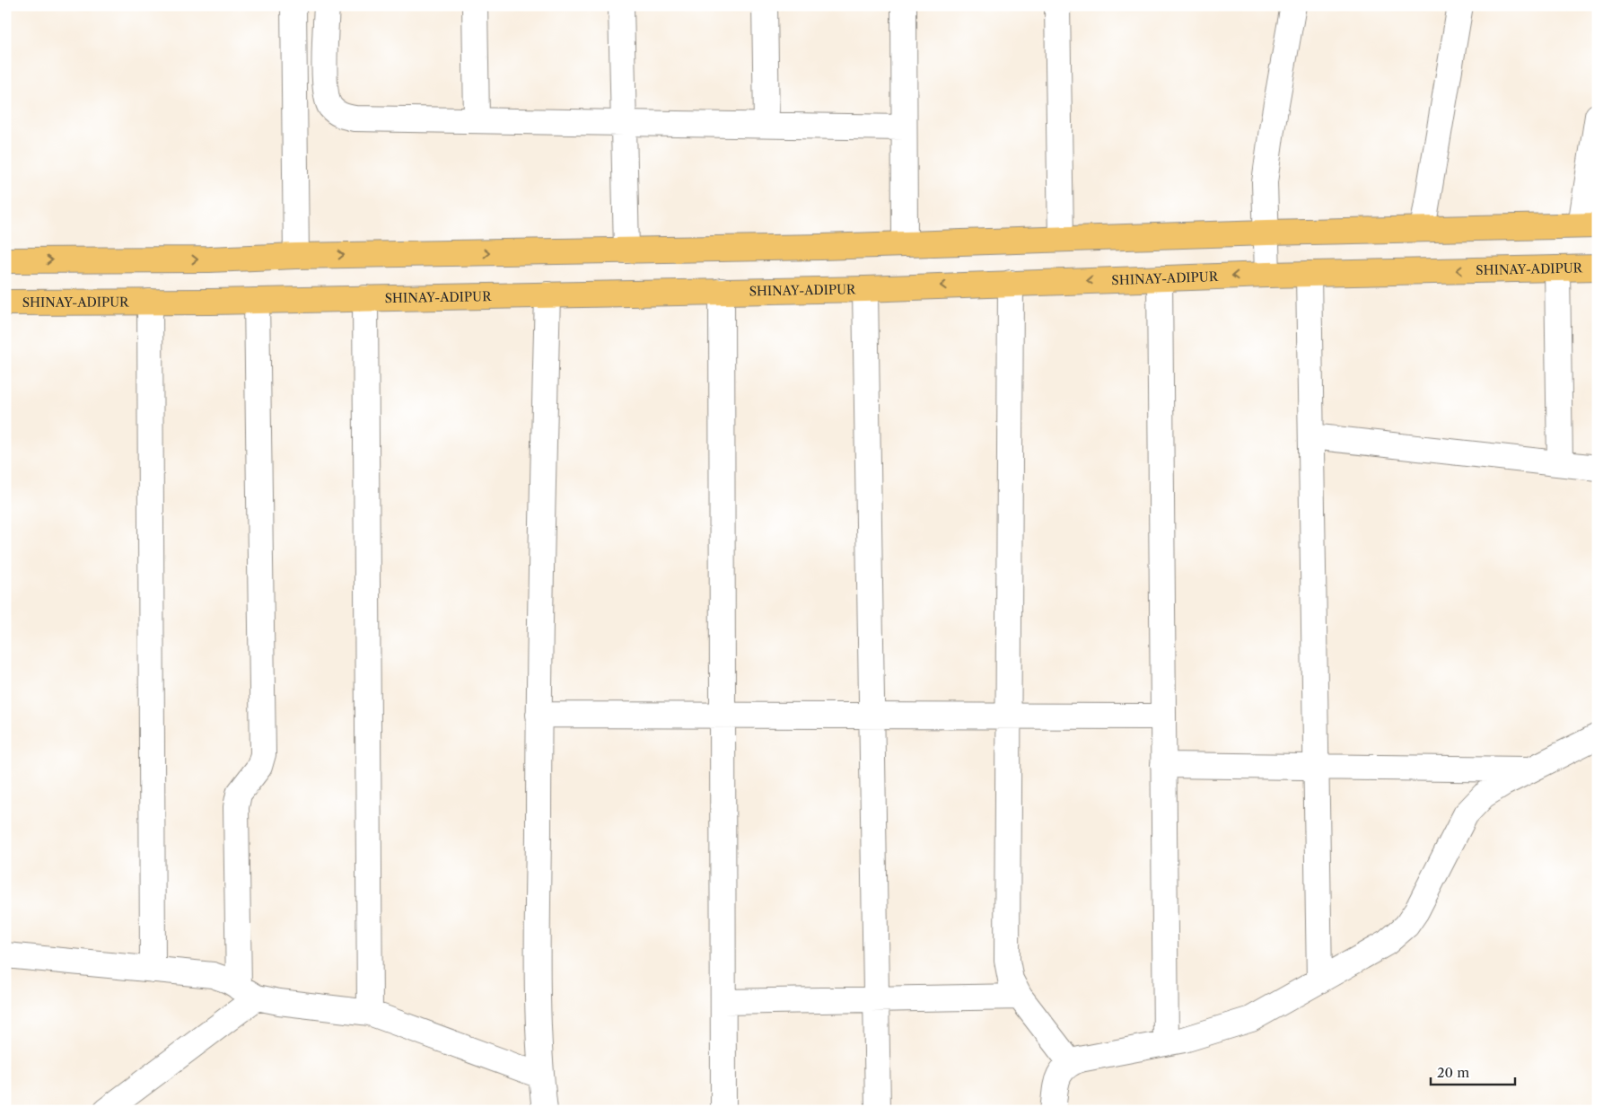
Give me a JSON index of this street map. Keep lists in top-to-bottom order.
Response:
{
  "streets": {
    "main road": ["SHINAY-ADIPUR"]
  },
  "scale_bar": "20 m"
}
